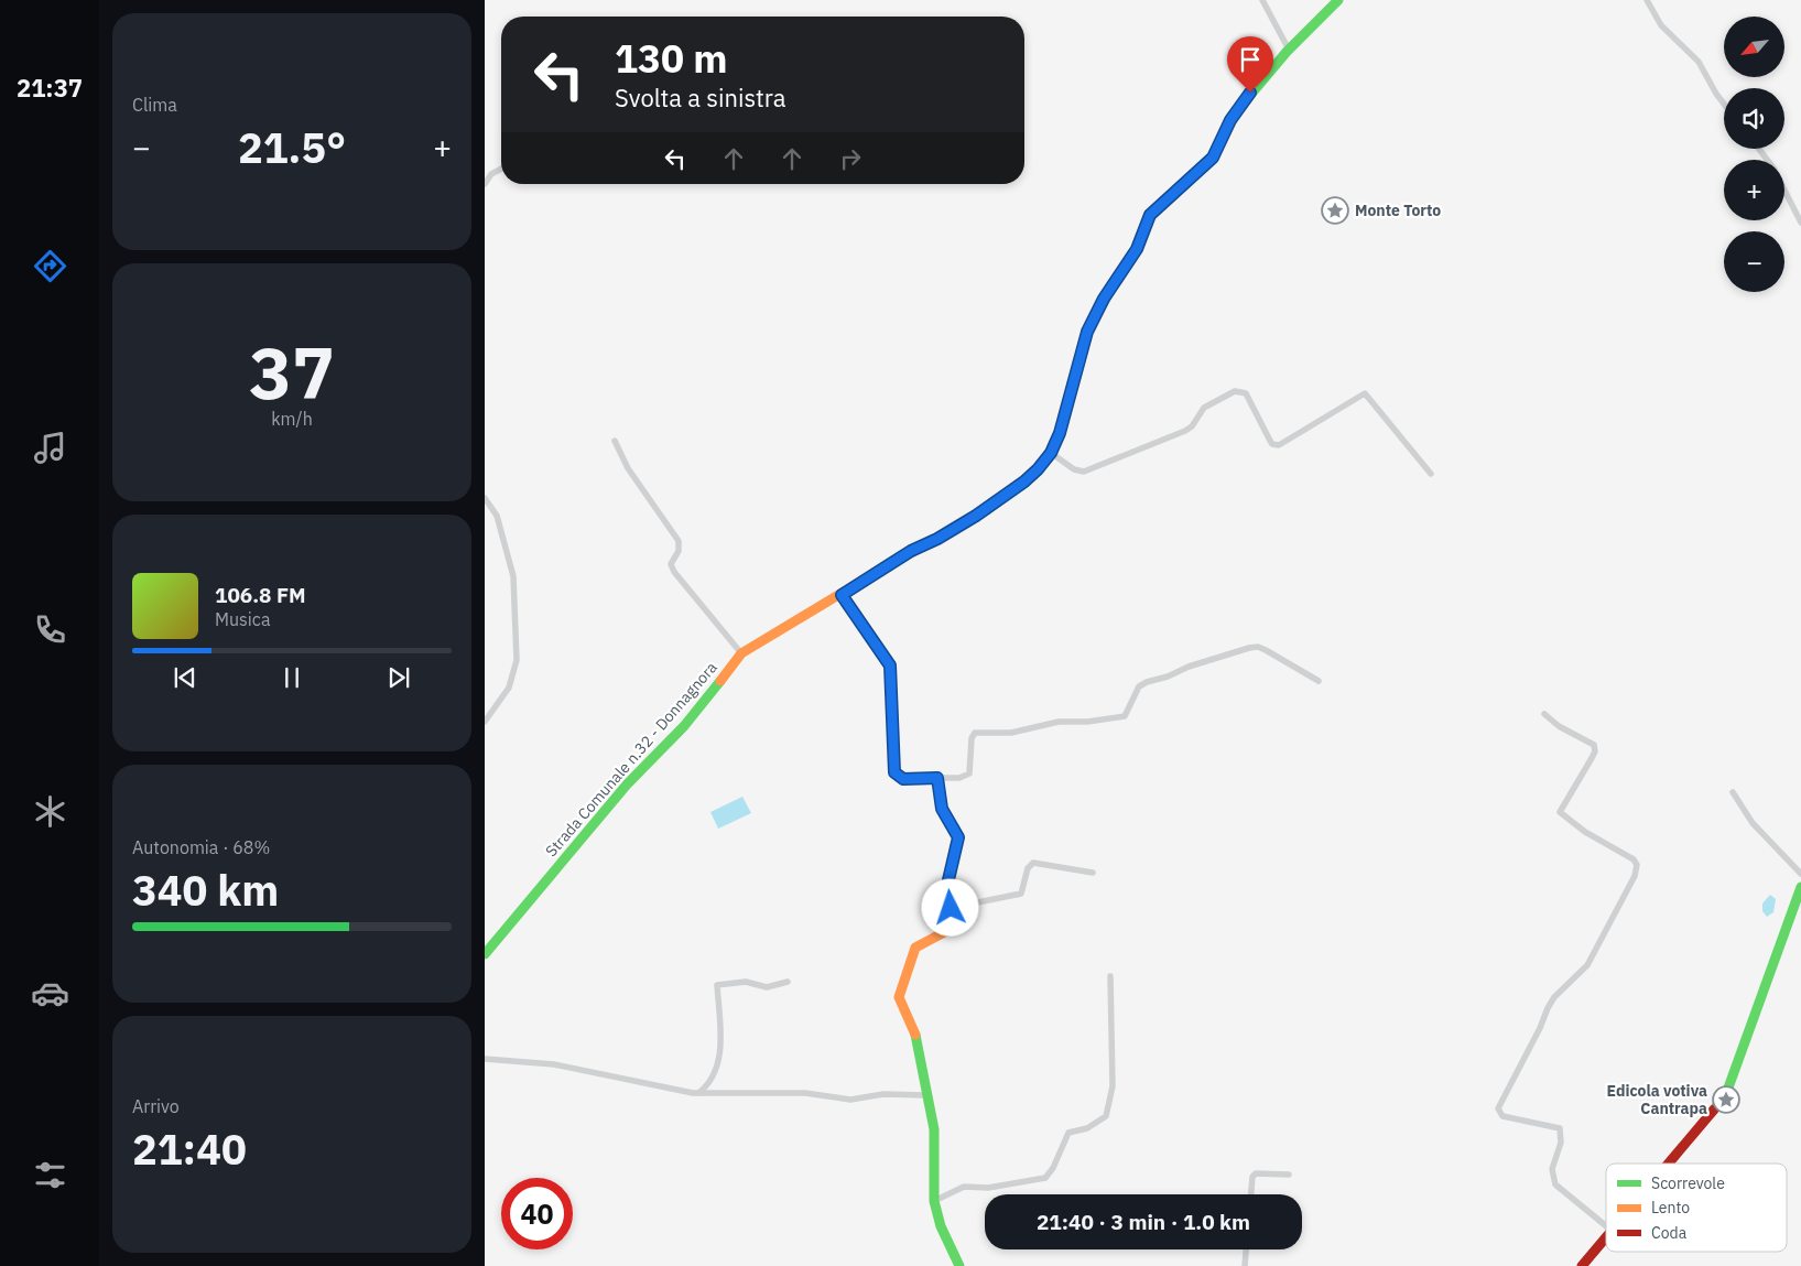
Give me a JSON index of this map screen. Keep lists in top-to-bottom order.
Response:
{
  "streets": {
    "street": ["Strada Comunale n.32 - Donnagnora"]
  },
  "places": {
    "place": ["Monte Torto", "Edicola votiva Cantrapa"]
  },
  "legend": ["Scorrevole", "Lento", "Coda"],
  "north": "bottom left",
  "page": {
    "tabs": "21:37",
    "tile": [
      "Clima",
      ["37", "km/h"],
      ["Autonomia · 68%", "340 km"],
      ["Arrivo", "21:40"]
    ],
    "map_buttons": ["+", "−"],
    "turn": ["130 m", "Svolta a sinistra"],
    "heat": ["−", "21.5°", "+"],
    "song": ["106.8 FM", "Musica"],
    "limit": "40",
    "trip": "21:40 · 3 min · 1.0 km"
  }
}
